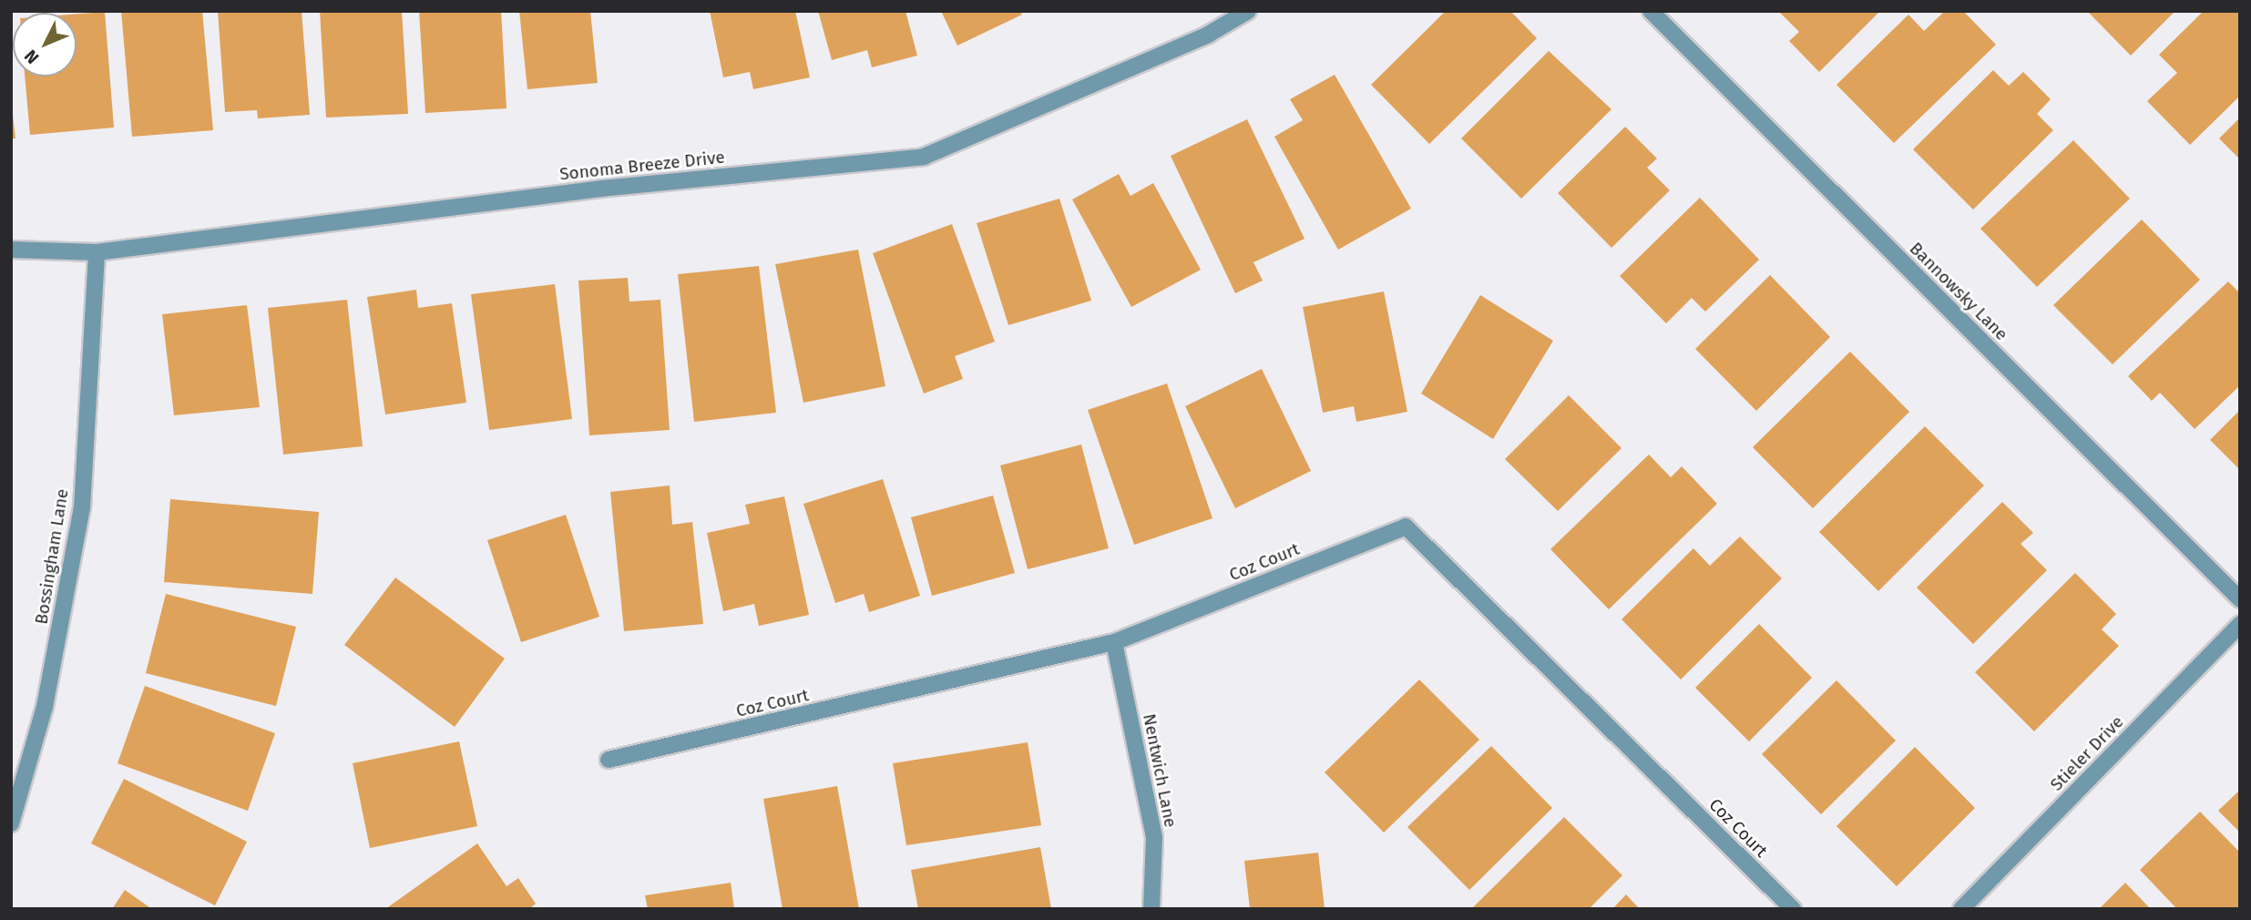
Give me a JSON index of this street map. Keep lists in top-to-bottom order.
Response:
{
  "streets": {
    "street": [
      "Sonoma Breeze Drive",
      "Bannowsky Lane",
      "Bossingham Lane",
      "Coz Court",
      "Stieler Drive",
      "Nentwich Lane"
    ]
  },
  "crossings": [
    ["Sonoma Breeze Drive", "Bossingham Lane"],
    ["Coz Court", "Nentwich Lane"]
  ],
  "north": "bottom left"
}
